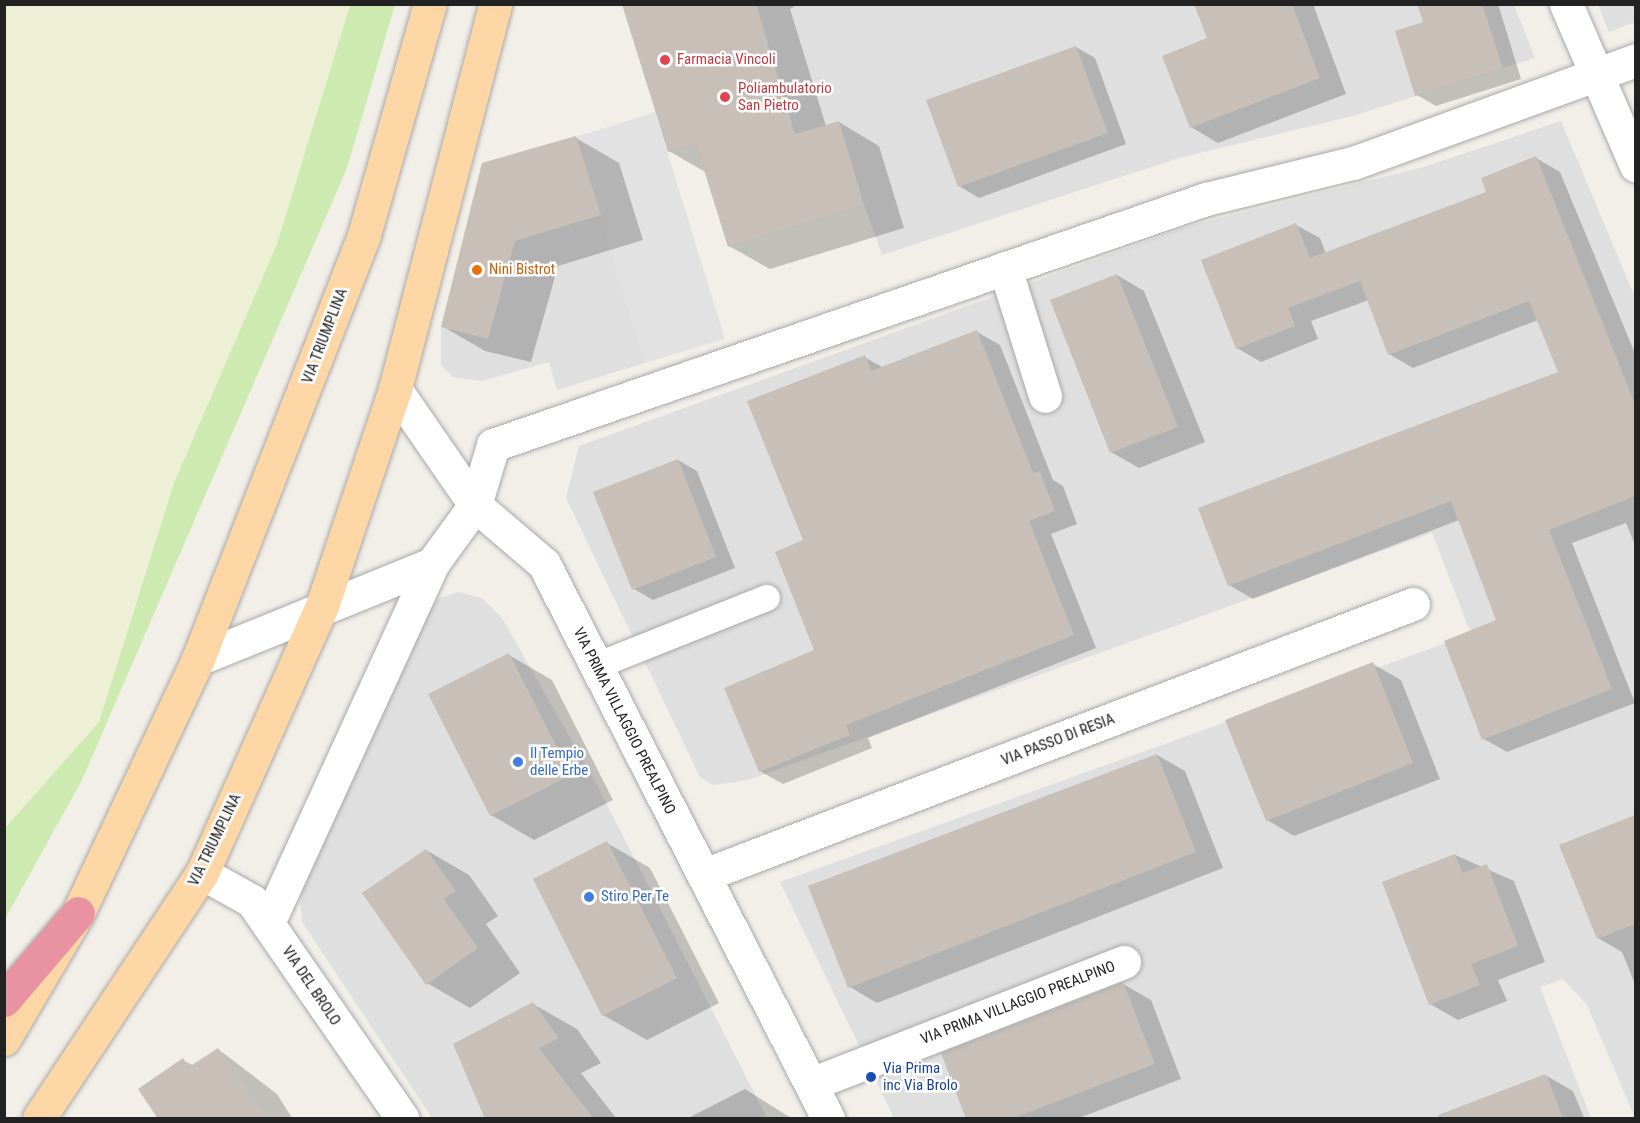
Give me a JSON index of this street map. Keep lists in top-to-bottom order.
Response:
{
  "streets": {
    "main road": ["VIA TRIUMPLINA"],
    "street": ["VIA PRIMA VILLAGGIO PREALPINO", "VIA PASSO DI RESIA", "VIA DEL BROLO"]
  },
  "crossings": [
    ["VIA TRIUMPLINA", "VIA PRIMA VILLAGGIO PREALPINO"],
    ["VIA TRIUMPLINA", "VIA DEL BROLO"],
    ["VIA PRIMA VILLAGGIO PREALPINO", "VIA PASSO DI RESIA"]
  ],
  "places": [
    "Farmacia Vincoli",
    "Poliambulatorio San Pietro",
    "Nini Bistrot",
    "Il Tempio delle Erbe",
    "Stiro Per Te",
    "Via Prima inc Via Brolo"
  ]
}
